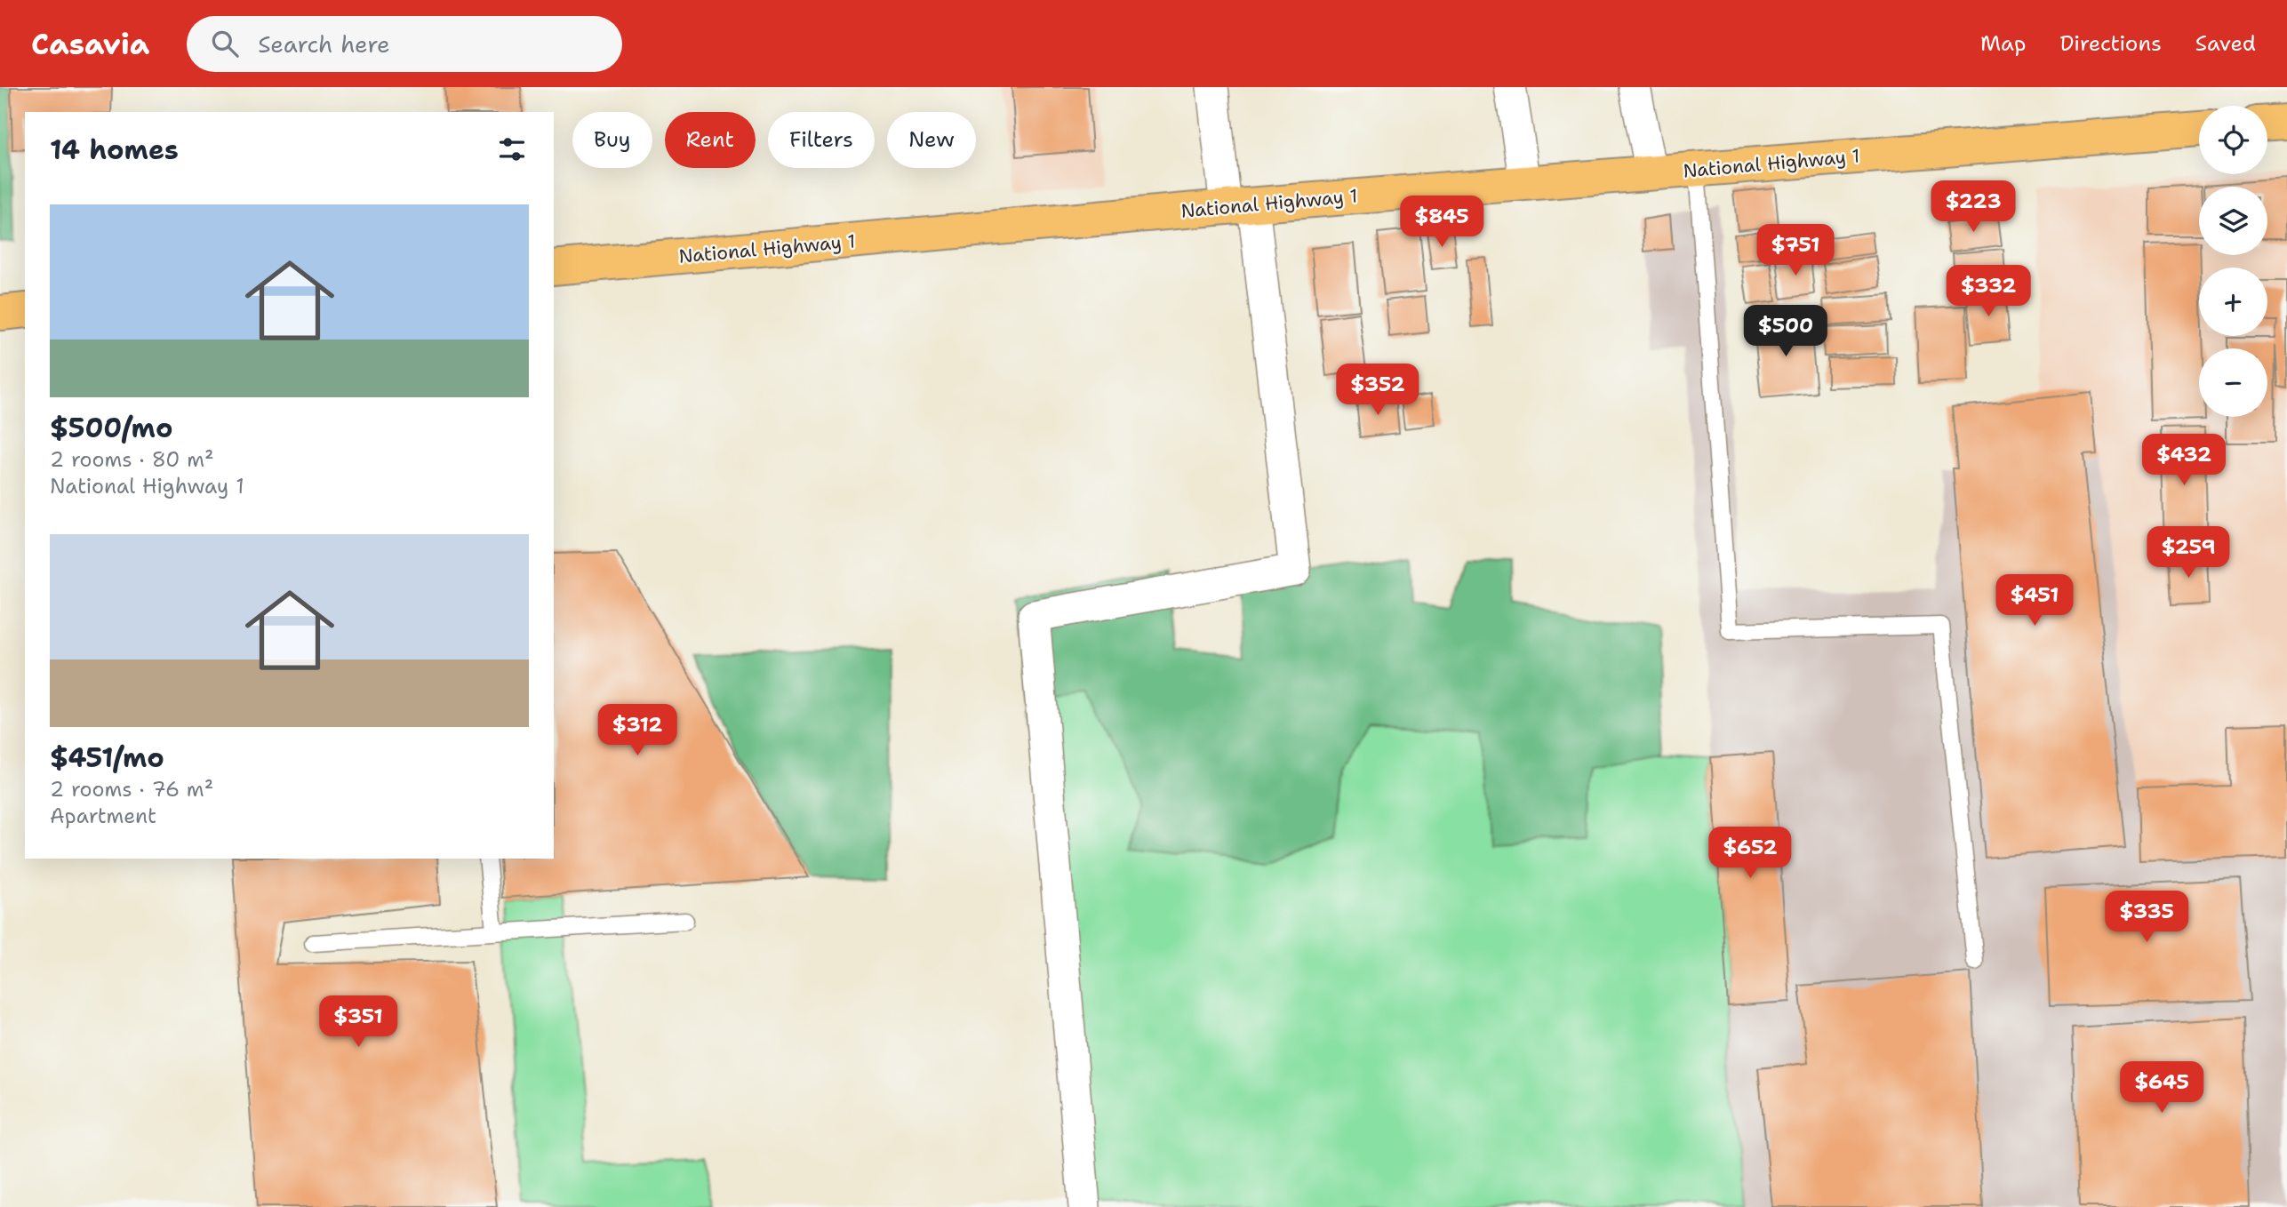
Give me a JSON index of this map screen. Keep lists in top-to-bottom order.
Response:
{
  "streets": {
    "highway": ["National Highway 1"]
  },
  "page": {
    "header": "Casavia",
    "search": "Search here",
    "nav": ["Map", "Directions", "Saved"],
    "map_buttons": ["+", "−"],
    "chip": [
      "Buy",
      "Rent",
      "Filters",
      "New"
    ],
    "heading": "14 homes",
    "price": [
      "$223",
      "$845",
      "$751",
      "$332",
      "$500",
      "$352",
      "$432",
      "$259",
      "$451",
      "$312",
      "$652",
      "$335",
      "$351",
      "$645"
    ],
    "list": [
      {
        "name": "$500/mo",
        "note": "2 rooms · 80 m² · National Highway 1"
      },
      {
        "name": "$451/mo",
        "note": "2 rooms · 76 m² · Apartment"
      }
    ]
  }
}
